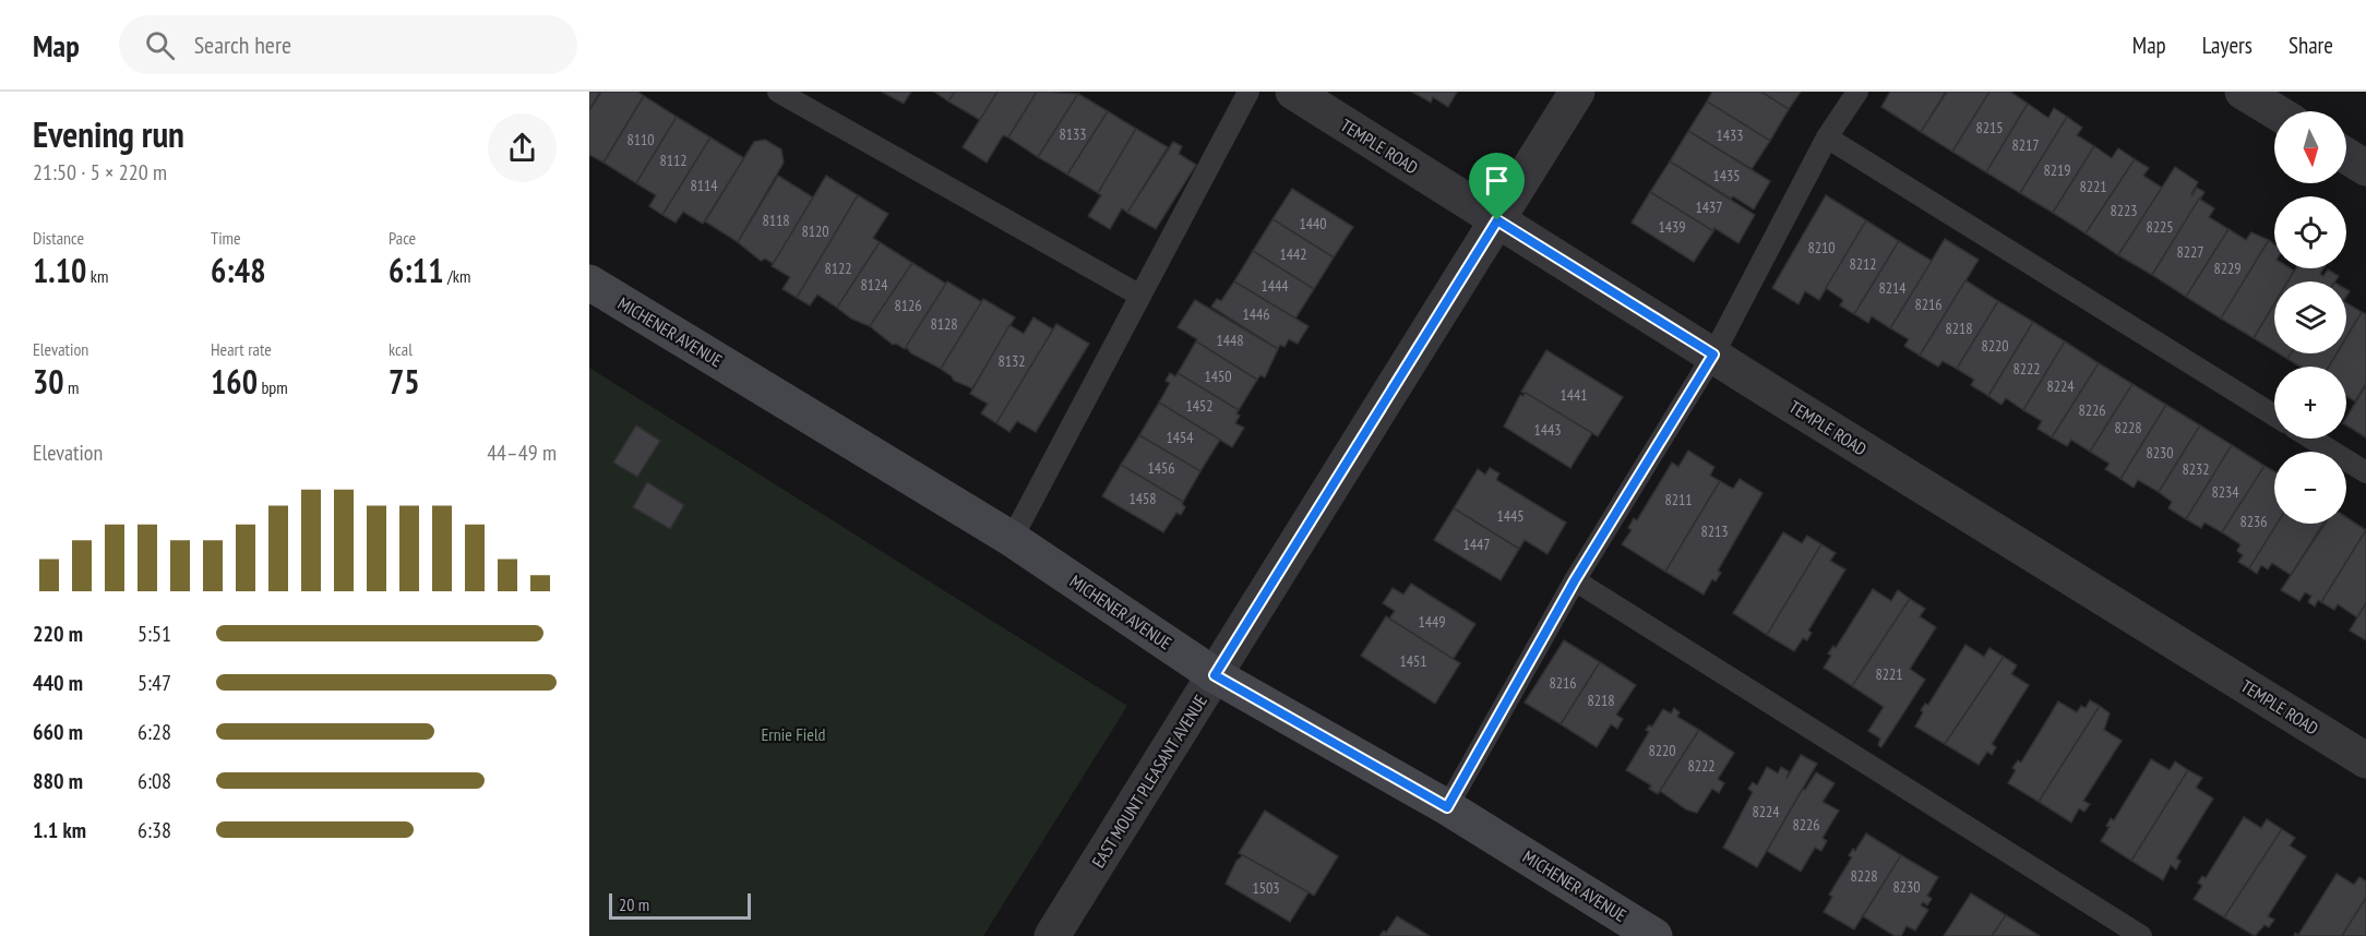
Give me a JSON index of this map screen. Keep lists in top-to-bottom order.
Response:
{
  "streets": {
    "street": ["TEMPLE ROAD", "MICHENER AVENUE", "EAST MOUNT PLEASANT AVENUE"]
  },
  "crossings": [
    ["TEMPLE ROAD", "EAST MOUNT PLEASANT AVENUE"],
    ["MICHENER AVENUE", "EAST MOUNT PLEASANT AVENUE"]
  ],
  "parks": ["Ernie Field"],
  "house_numbers": [
    "8215",
    "8133",
    "1433",
    "8110",
    "8217",
    "8112",
    "8219",
    "1435",
    "8114",
    "8221",
    "1437",
    "8223",
    "8118",
    "1440",
    "1439",
    "8225",
    "8120",
    "8210",
    "8227",
    "1442",
    "8212",
    "8122",
    "8229",
    "8124",
    "1444",
    "8214",
    "8216",
    "8126",
    "1446",
    "8128",
    "8218",
    "1448",
    "8220",
    "8132",
    "8222",
    "1450",
    "8224",
    "1441",
    "1452",
    "8226",
    "8228",
    "1443",
    "1454",
    "8230",
    "1456",
    "8232",
    "8234",
    "1458",
    "8211",
    "1445",
    "8236",
    "8213",
    "1447",
    "1449",
    "1451",
    "8221",
    "8216",
    "8218",
    "8220",
    "8222",
    "8224",
    "8226",
    "8228",
    "8230",
    "1503"
  ],
  "scale_bar": "20 m",
  "north": "bottom",
  "page": {
    "header": "Map",
    "search": "Search here",
    "nav": ["Map", "Layers", "Share"],
    "heading": ["Evening run", "21:50 · 5 × 220 m"],
    "map_buttons": ["+", "−"],
    "stats": [
      ["Distance", "1.10 km"],
      ["Time", "6:48"],
      ["Pace", "6:11 /km"],
      ["Elevation", "30 m"],
      ["Heart rate", "160 bpm"],
      ["kcal", "75"]
    ],
    "chart": ["Elevation", "44–49 m"],
    "list": [
      {
        "name": "220 m",
        "note": "5:51"
      },
      {
        "name": "440 m",
        "note": "5:47"
      },
      {
        "name": "660 m",
        "note": "6:28"
      },
      {
        "name": "880 m",
        "note": "6:08"
      },
      {
        "name": "1.1 km",
        "note": "6:38"
      }
    ],
    "scale": "20 m"
  }
}
